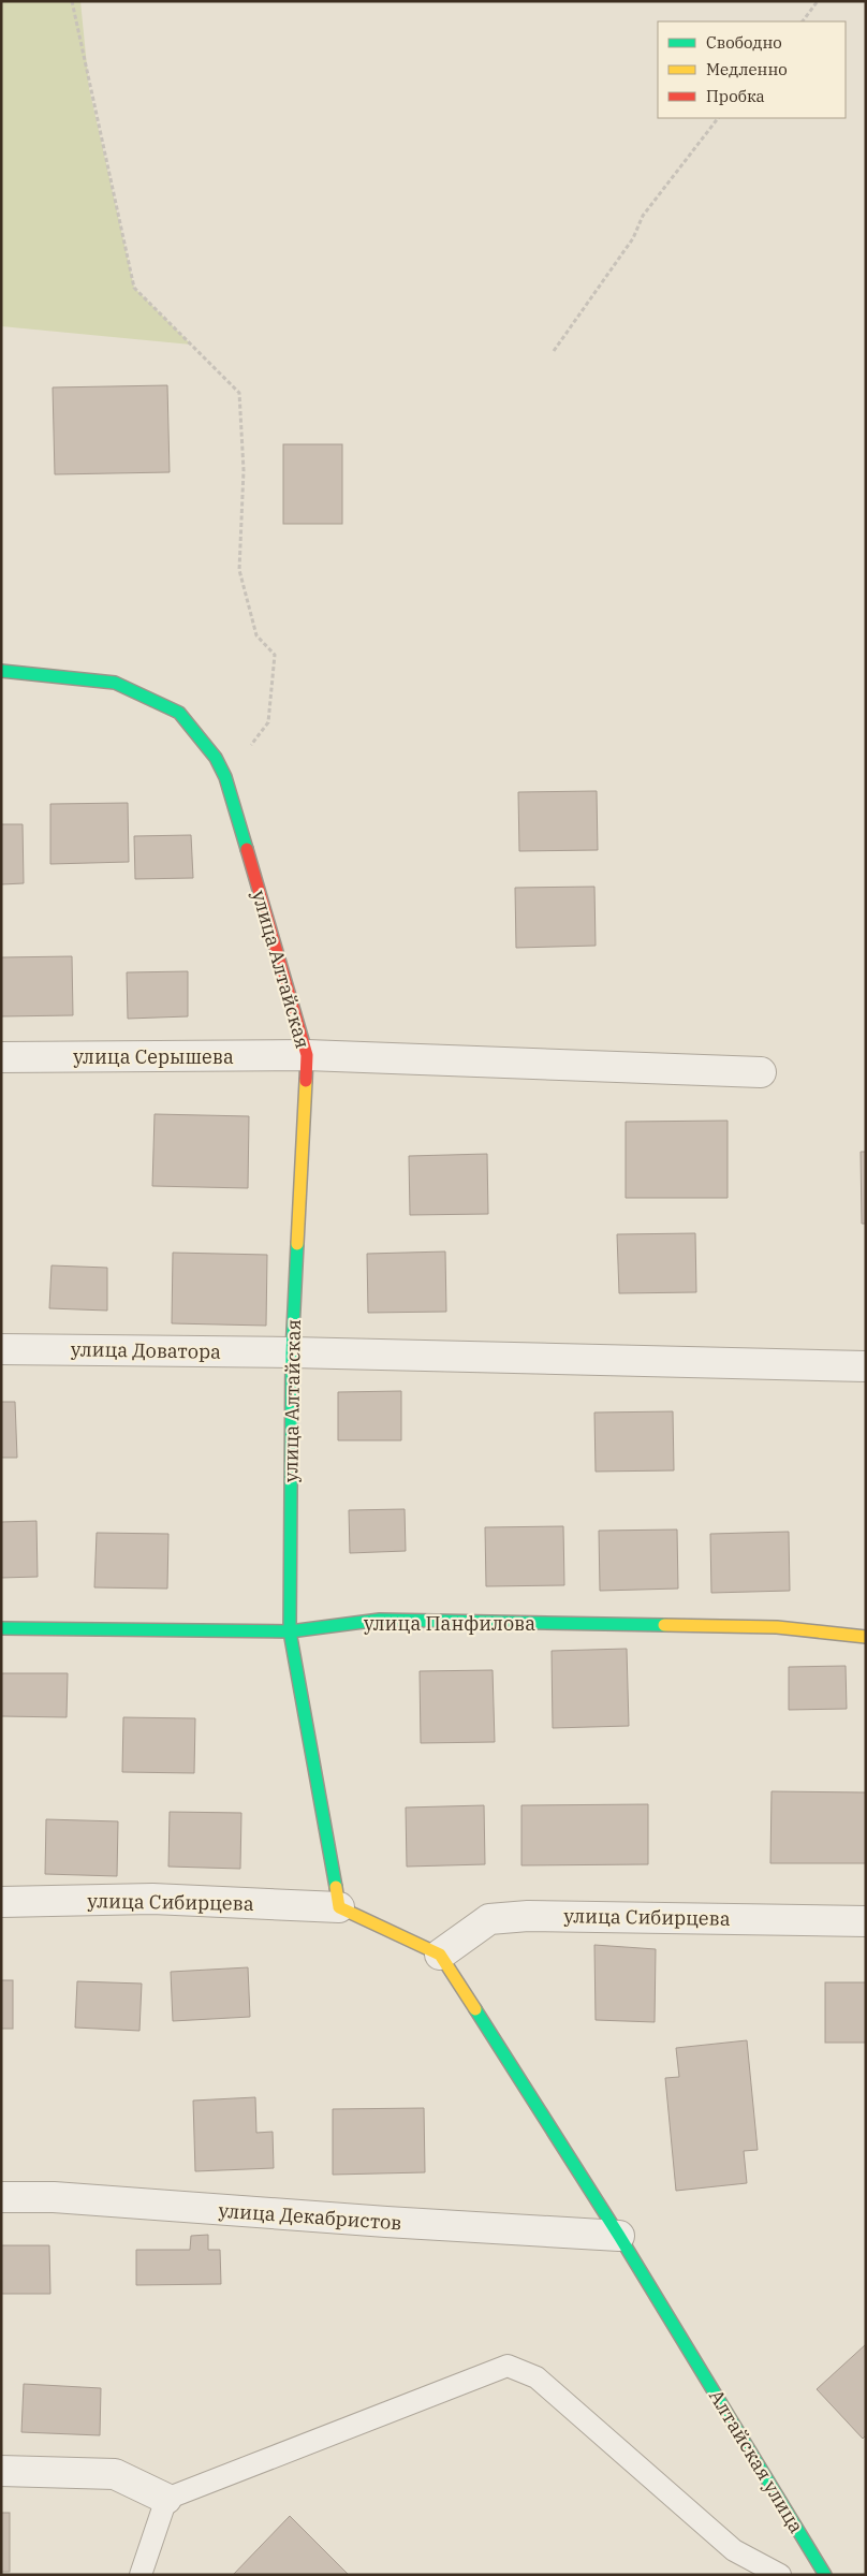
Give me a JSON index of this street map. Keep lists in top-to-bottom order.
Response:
{
  "streets": {
    "street": [
      "улица Алтайская",
      "улица Серышева",
      "улица Доватора",
      "улица Панфилова",
      "улица Сибирцева",
      "улица Декабристов",
      "Алтайская улица"
    ]
  },
  "crossings": [
    ["улица Алтайская", "улица Серышева"],
    ["улица Алтайская", "улица Доватора"],
    ["улица Алтайская", "улица Панфилова"],
    ["улица Алтайская", "улица Сибирцева"],
    ["улица Сибирцева", "Алтайская улица"],
    ["улица Декабристов", "Алтайская улица"]
  ],
  "legend": ["Свободно", "Медленно", "Пробка"]
}
